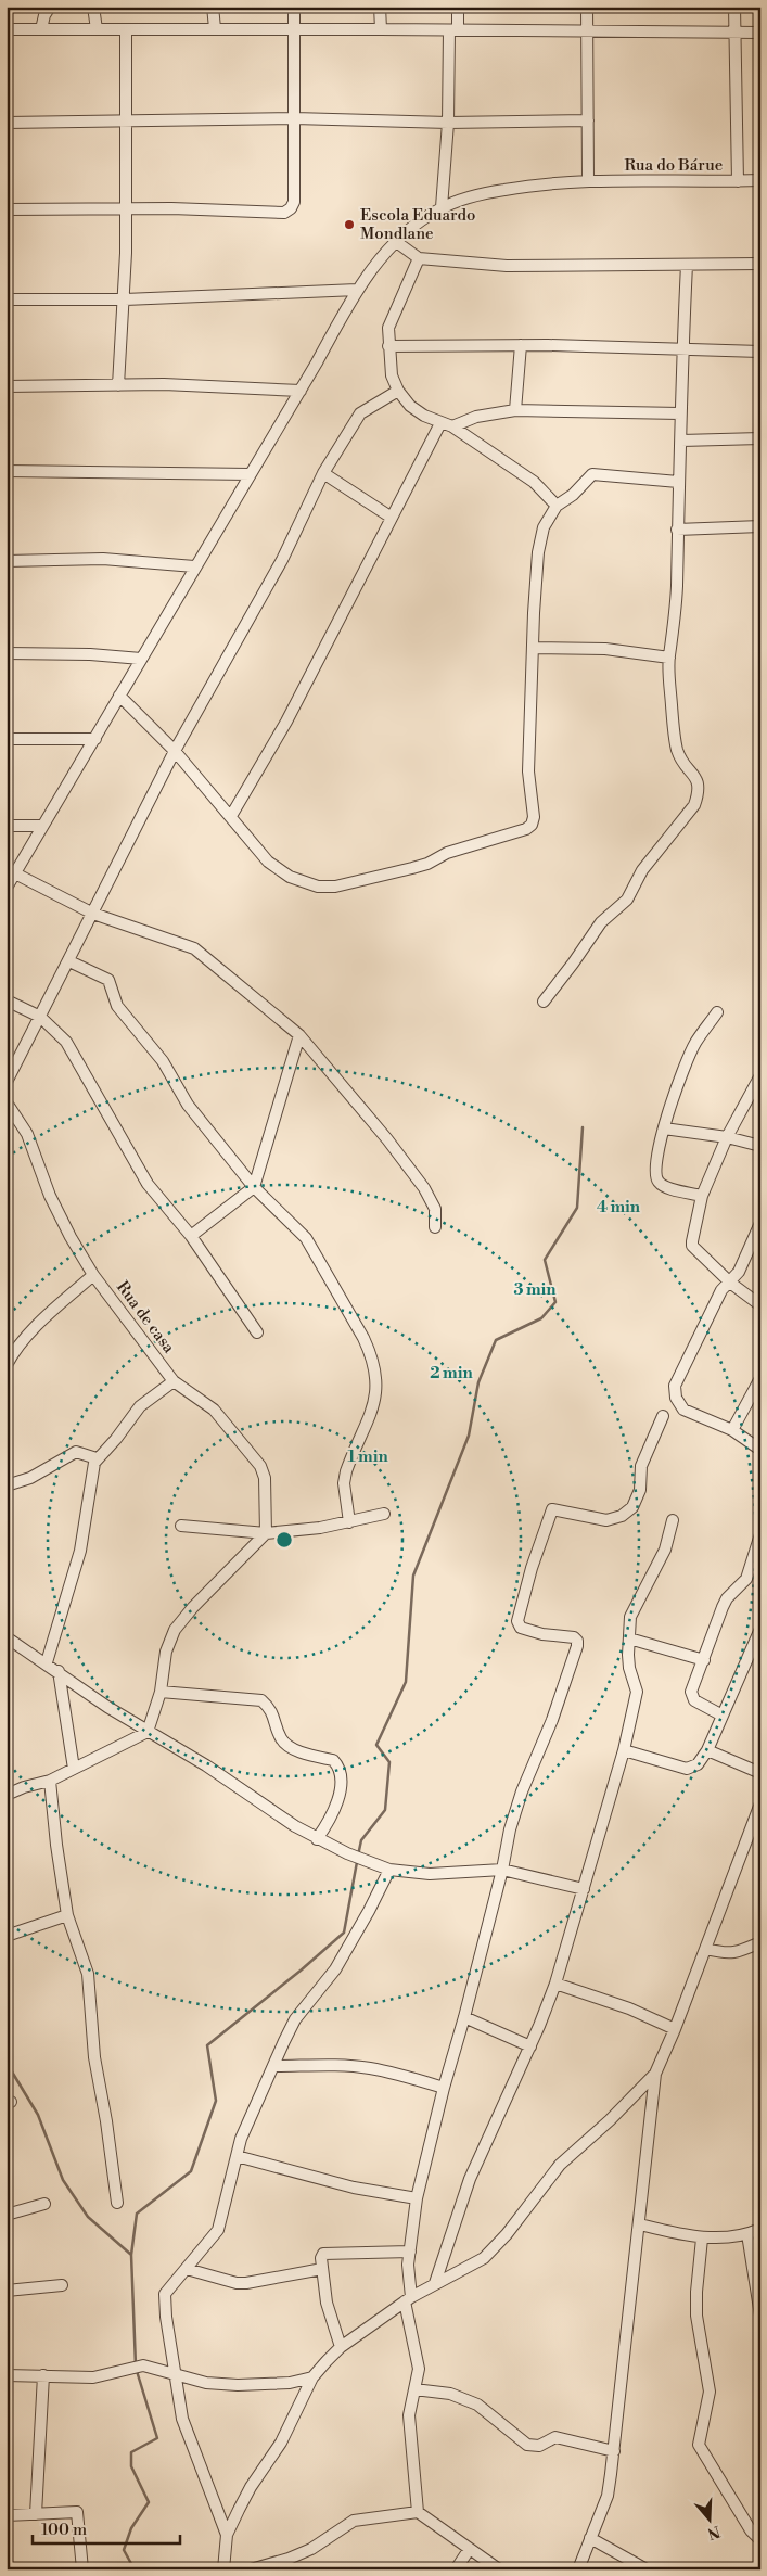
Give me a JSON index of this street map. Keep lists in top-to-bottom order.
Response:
{
  "streets": {
    "street": ["Rua do Bárue", "Rua de casa"]
  },
  "places": ["Escola Eduardo Mondlane"],
  "scale_bar": "100 m",
  "north": "bottom",
  "rings": [
    "4 min",
    "3 min",
    "2 min",
    "1 min"
  ]
}
